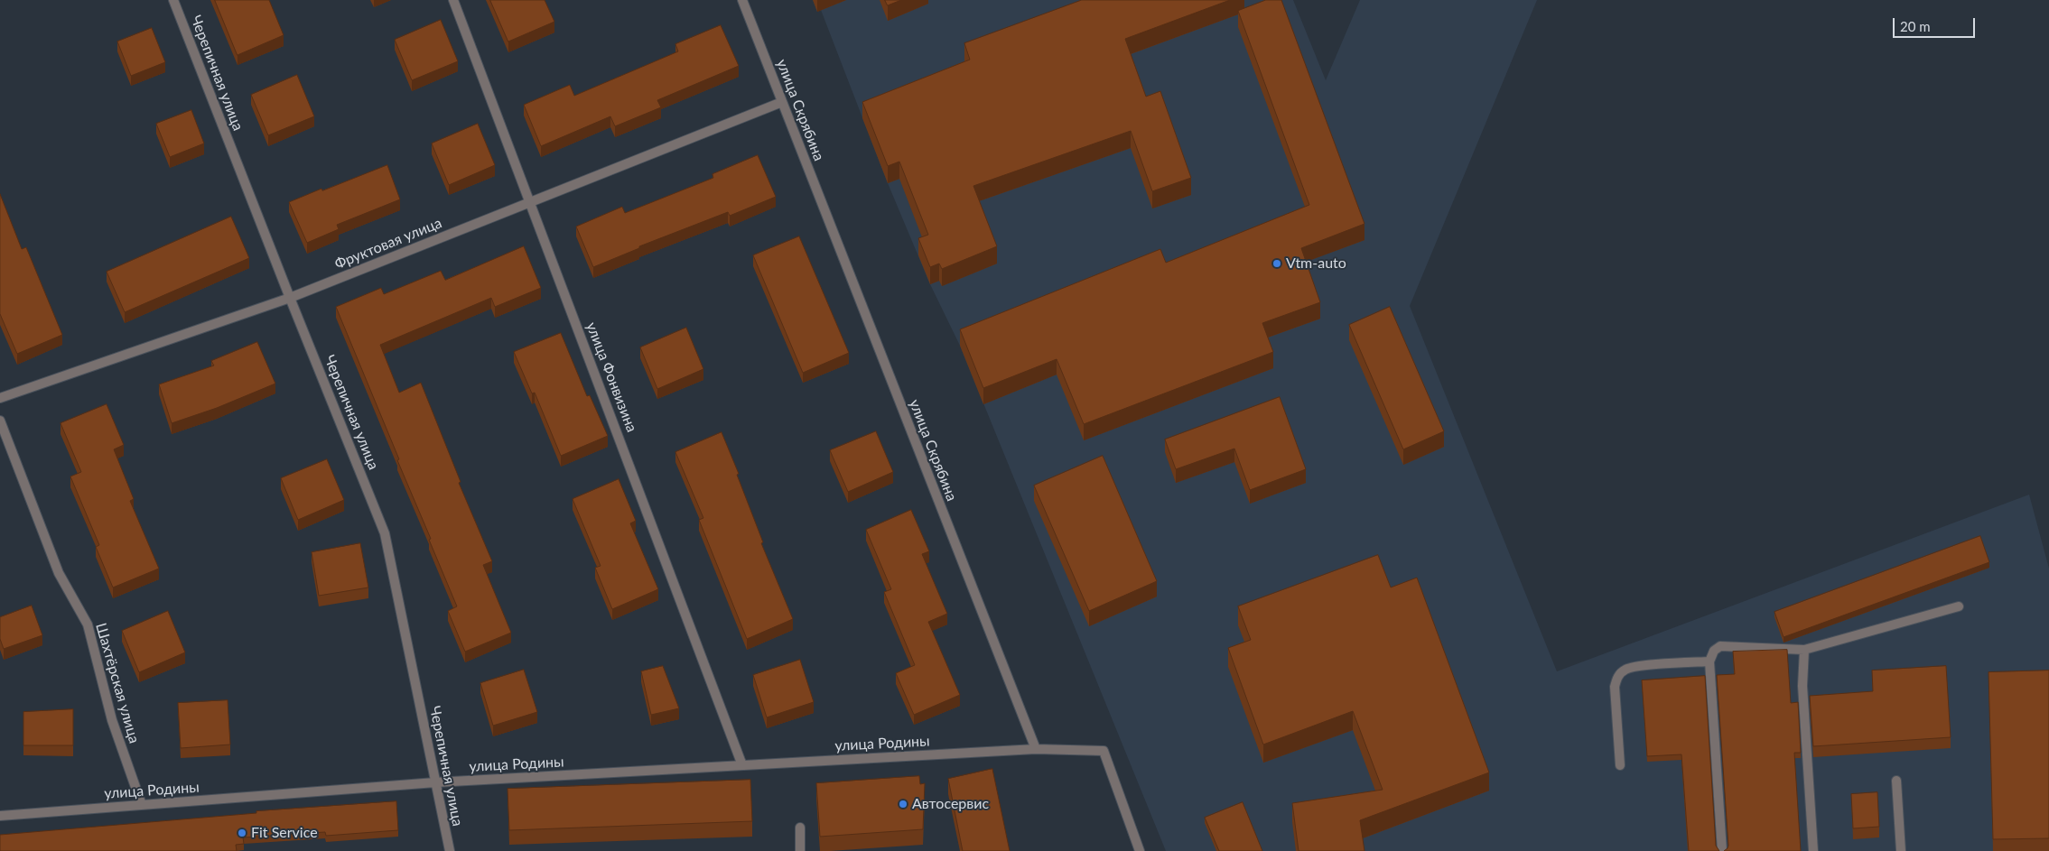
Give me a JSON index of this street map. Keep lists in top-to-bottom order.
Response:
{
  "streets": {
    "street": [
      "Черепичная улица",
      "улица Скрябина",
      "Фруктовая улица",
      "улица Фонвизина",
      "Шахтёрская улица",
      "улица Родины"
    ]
  },
  "crossings": [
    ["Черепичная улица", "Фруктовая улица"],
    ["Черепичная улица", "улица Родины"],
    ["улица Скрябина", "Фруктовая улица"],
    ["улица Скрябина", "улица Родины"],
    ["Фруктовая улица", "улица Фонвизина"],
    ["улица Фонвизина", "улица Родины"],
    ["Шахтёрская улица", "улица Родины"]
  ],
  "places": ["Vtm-auto", "Автосервис", "Fit Service"],
  "scale_bar": "20 m"
}
